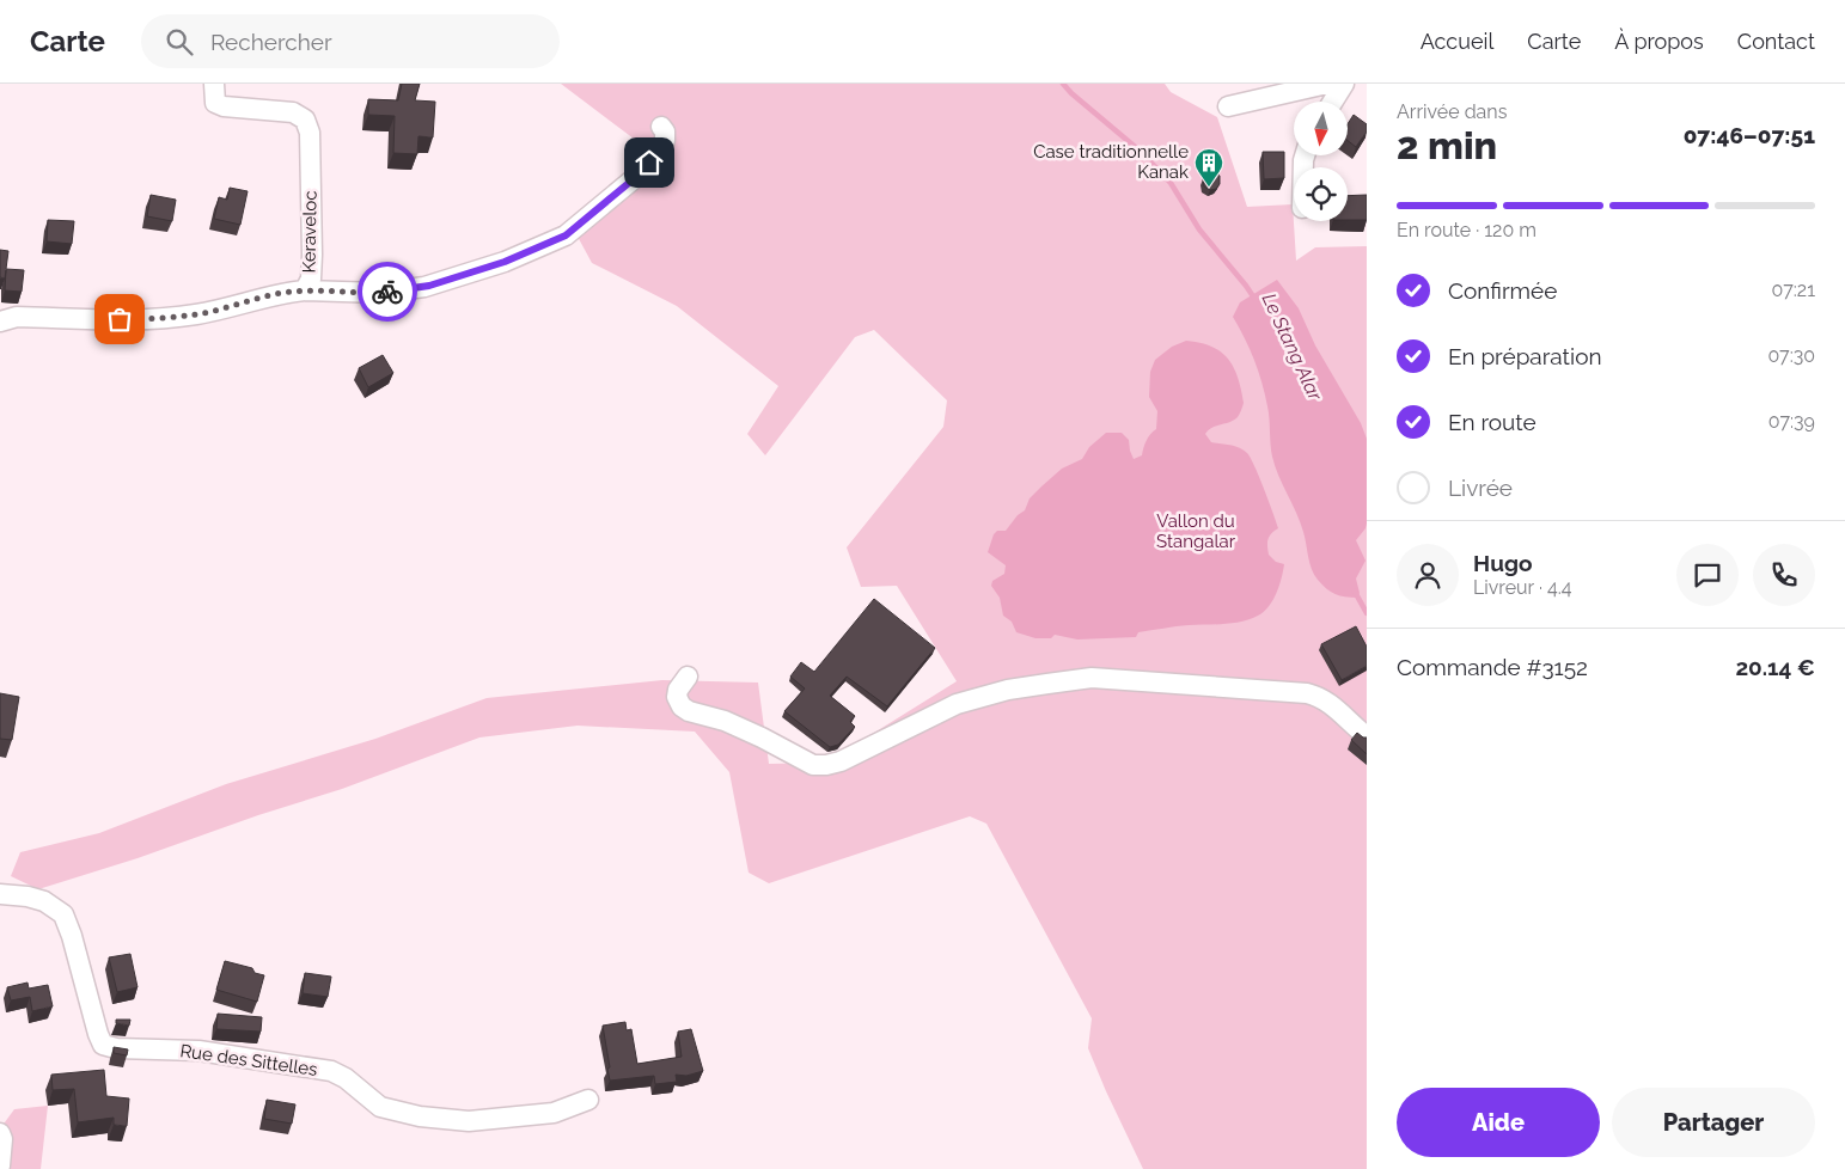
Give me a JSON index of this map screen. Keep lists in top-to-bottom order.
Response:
{
  "streets": {
    "street": ["Keraveloc", "Rue des Sittelles"]
  },
  "water": ["Le Stang Alar"],
  "parks": ["Vallon du Stangalar"],
  "places": {
    "building": ["Case traditionnelle Kanak"]
  },
  "north": "bottom",
  "page": {
    "header": "Carte",
    "search": "Rechercher",
    "nav": [
      "Accueil",
      "Carte",
      "À propos",
      "Contact"
    ],
    "heading": ["2 min", "Arrivée dans", "07:46–07:51"],
    "panel": [
      "Hugo",
      "Livreur · 4.4",
      "Commande #3152",
      "20.14 €"
    ],
    "bar": "En route · 120 m",
    "list": [
      ["Confirmée", "07:21"],
      ["En préparation", "07:30"],
      ["En route", "07:39"],
      "Livrée"
    ],
    "buttons": ["Aide", "Partager"]
  }
}
